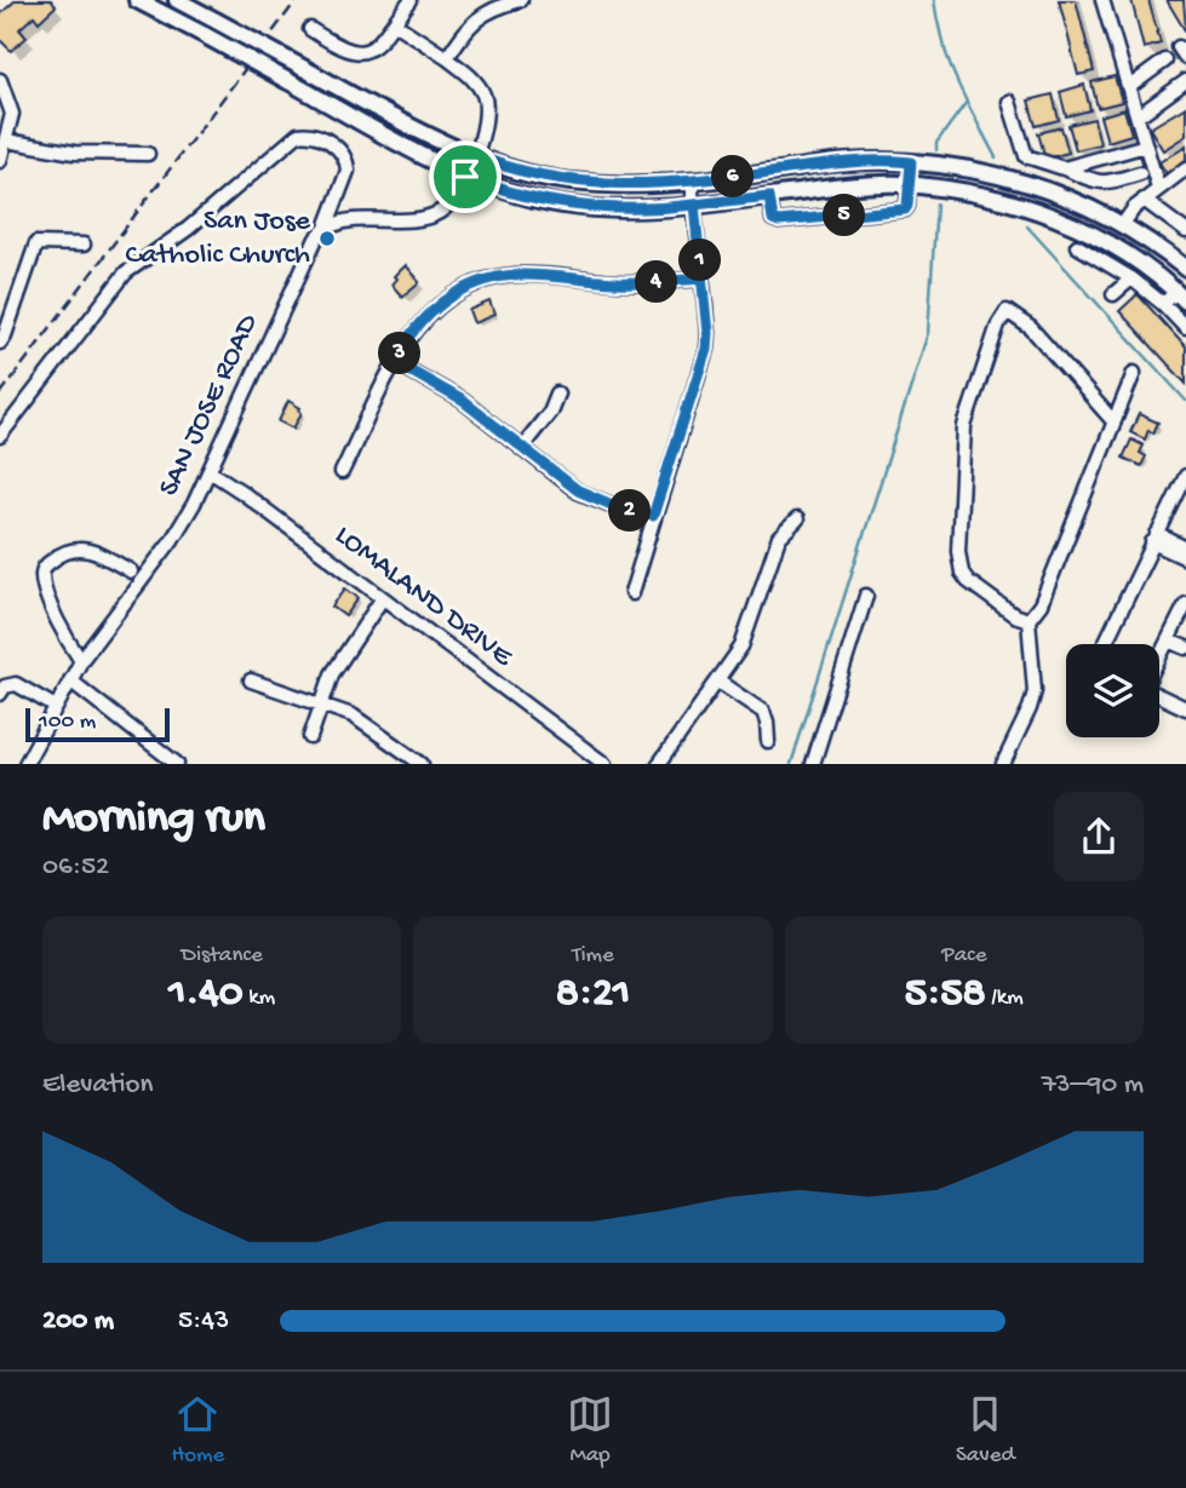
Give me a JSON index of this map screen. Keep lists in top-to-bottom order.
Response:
{
  "streets": {
    "street": ["SAN JOSE ROAD", "LOMALAND DRIVE"]
  },
  "crossings": [
    ["SAN JOSE ROAD", "LOMALAND DRIVE"]
  ],
  "places": ["San Jose Catholic Church"],
  "scale_bar": "100 m",
  "page": {
    "pins": [
      "6",
      "5",
      "1",
      "4",
      "3",
      "2"
    ],
    "scale": "100 m",
    "heading": ["Morning run", "06:52"],
    "stats": [
      ["Distance", "1.40 km"],
      ["Time", "8:21"],
      ["Pace", "5:58 /km"]
    ],
    "chart": ["Elevation", "73–90 m"],
    "list": [
      {
        "name": "200 m",
        "note": "5:43"
      }
    ],
    "tabs": ["Home", "Map", "Saved"]
  }
}
